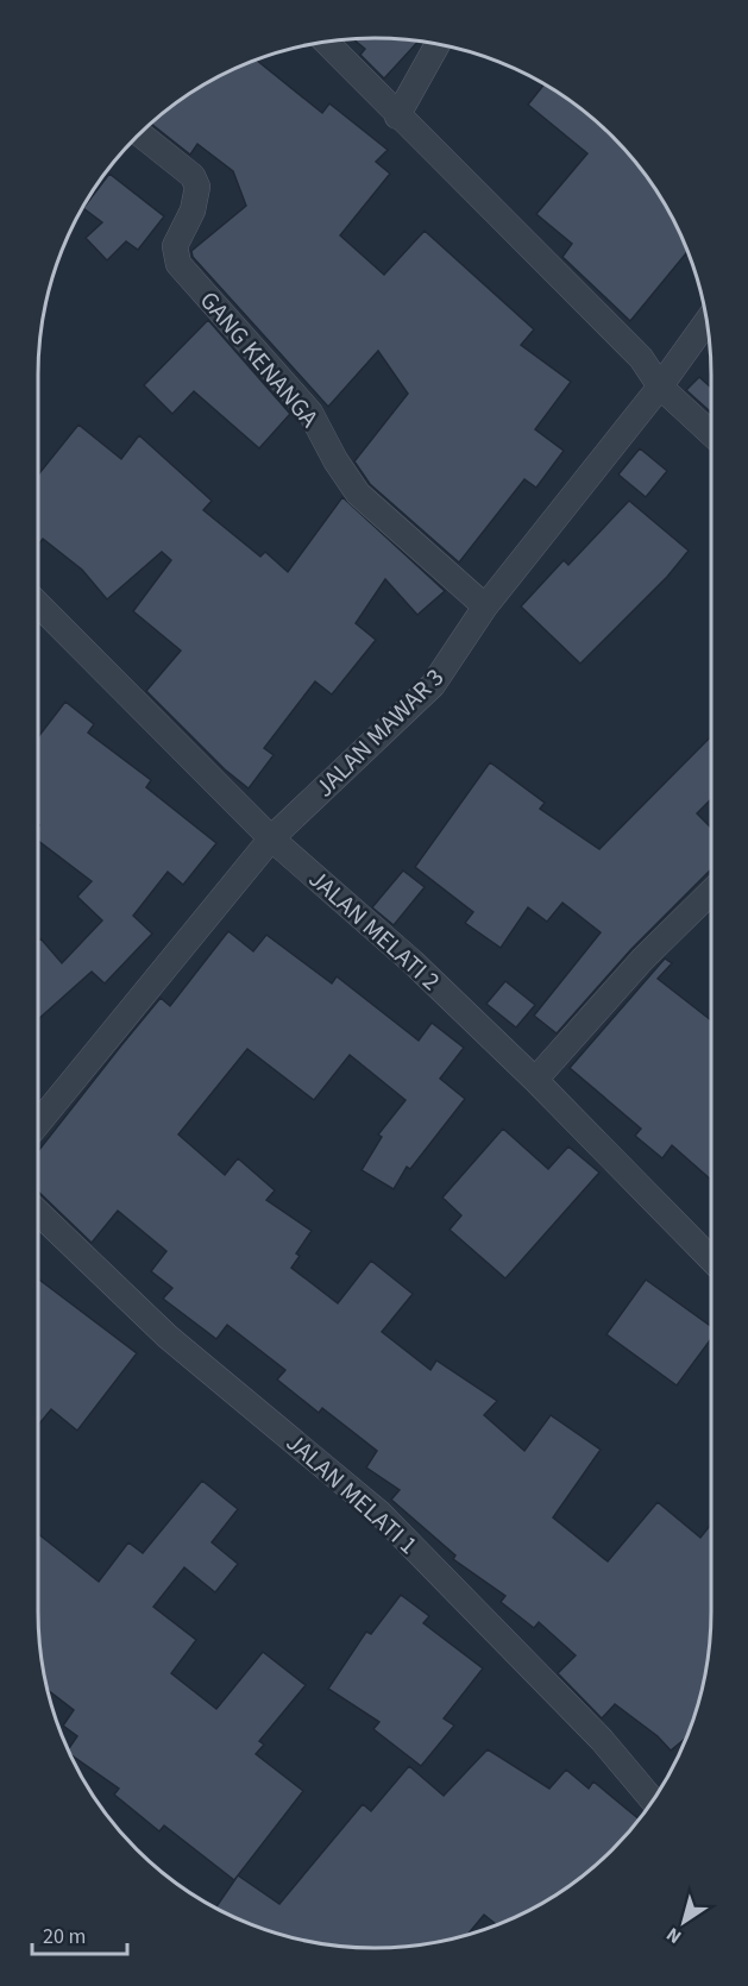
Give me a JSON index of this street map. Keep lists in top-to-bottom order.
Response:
{
  "streets": {
    "street": [
      "GANG KENANGA",
      "JALAN MAWAR 3",
      "JALAN MELATI 2",
      "JALAN MELATI 1"
    ]
  },
  "crossings": [
    ["GANG KENANGA", "JALAN MAWAR 3"],
    ["JALAN MAWAR 3", "JALAN MELATI 2"]
  ],
  "scale_bar": "20 m",
  "north": "bottom left"
}
